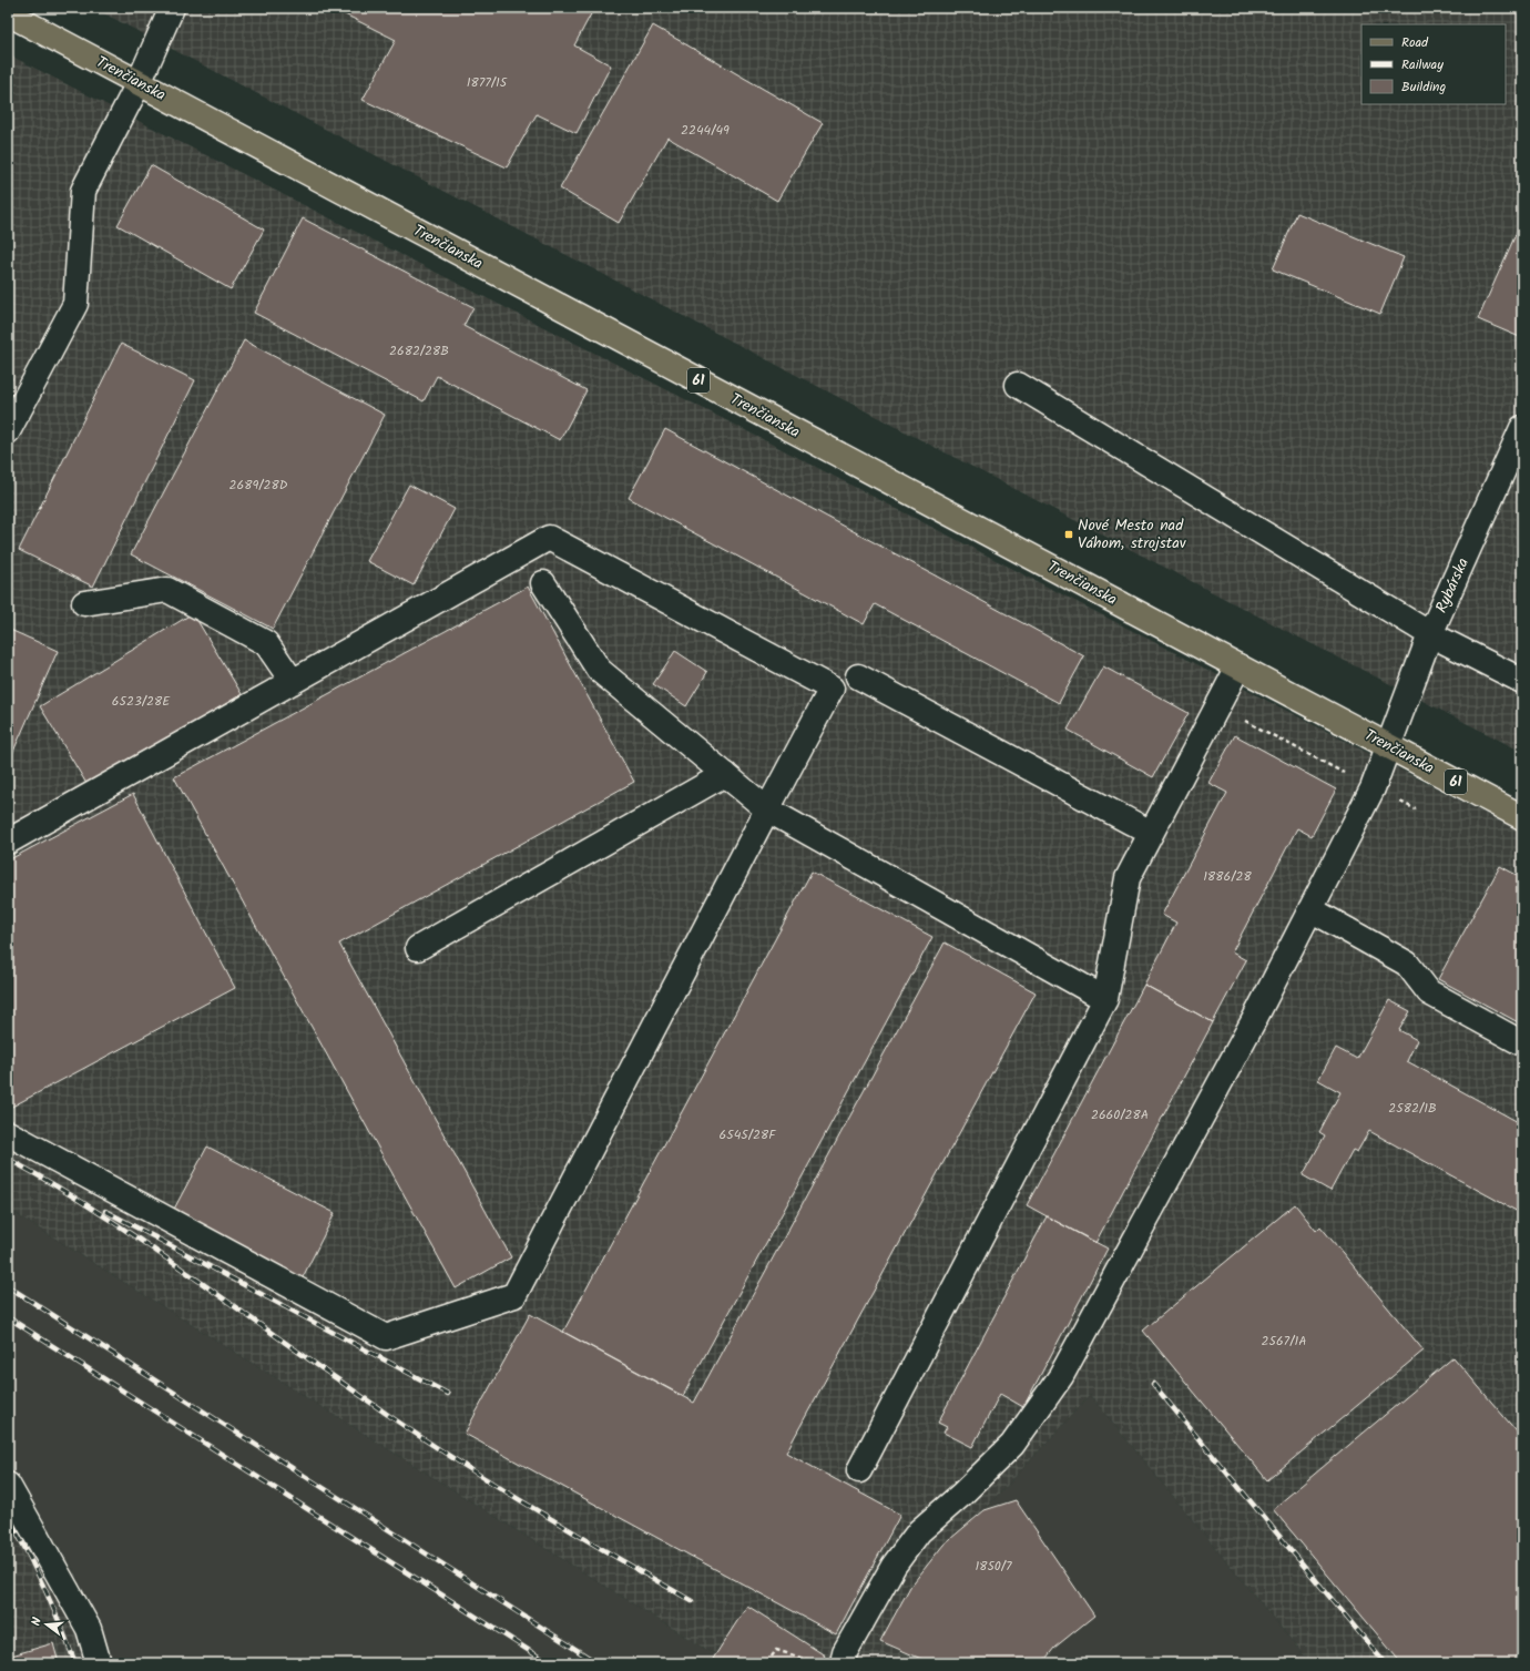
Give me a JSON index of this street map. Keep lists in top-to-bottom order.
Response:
{
  "streets": {
    "main road": ["Trenčianska", "61"],
    "lane": ["Rybárska"]
  },
  "crossings": [
    ["Trenčianska", "Rybárska"]
  ],
  "places": {
    "transit": ["Nové Mesto nad Váhom, strojstav"]
  },
  "house_numbers": [
    "1877/15",
    "2244/49",
    "2682/28B",
    "2689/28D",
    "6523/28E",
    "1886/28",
    "2582/1B",
    "2660/28A",
    "6545/28F",
    "2567/1A",
    "1850/7"
  ],
  "legend": ["Road", "Railway", "Building"],
  "north": "left"
}
